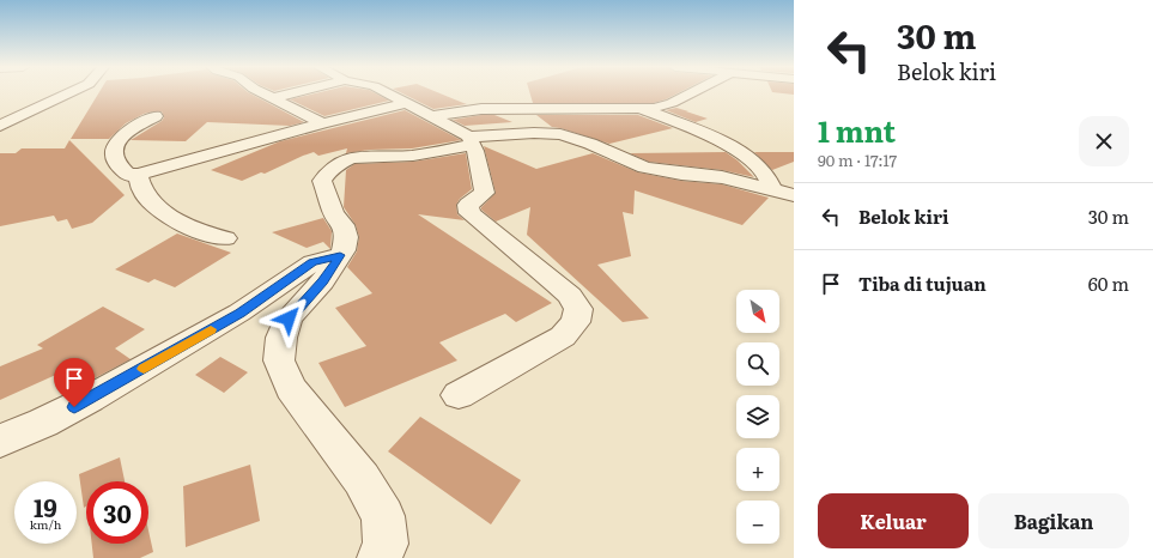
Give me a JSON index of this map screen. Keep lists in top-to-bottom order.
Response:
{
  "north": "bottom right",
  "page": {
    "turn": ["30 m", "Belok kiri"],
    "heading": ["1 mnt", "90 m · 17:17"],
    "list": [
      {
        "name": "Belok kiri",
        "value": "30 m"
      },
      {
        "name": "Tiba di tujuan",
        "value": "60 m"
      }
    ],
    "map_buttons": ["+", "−"],
    "speed": "19 km/h",
    "limit": "30",
    "buttons": ["Keluar", "Bagikan"]
  }
}
